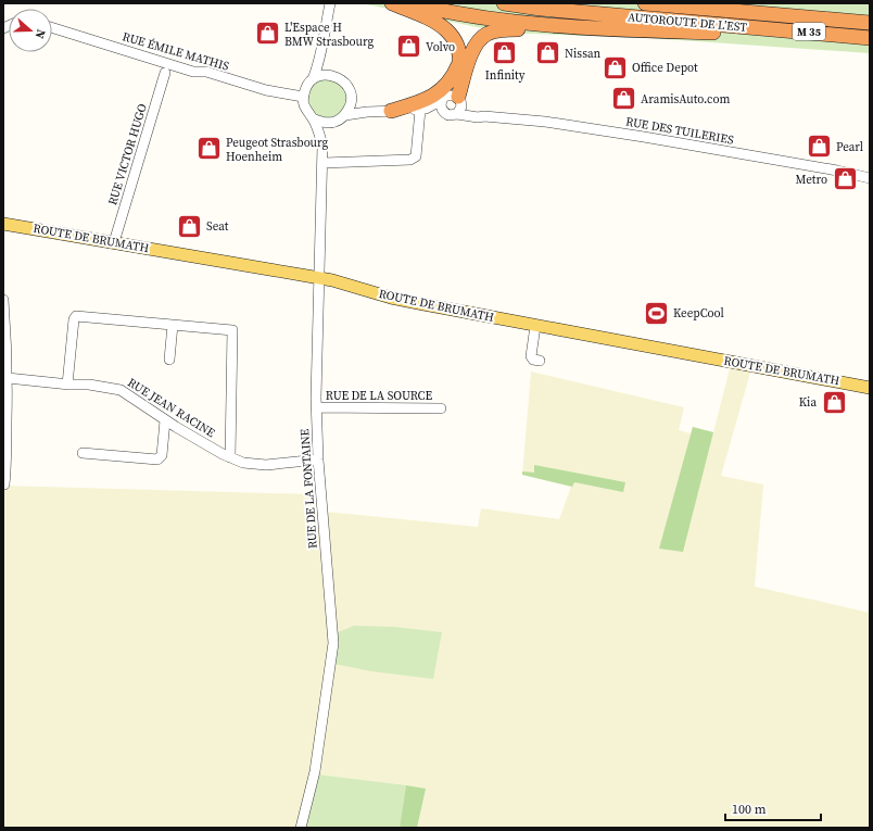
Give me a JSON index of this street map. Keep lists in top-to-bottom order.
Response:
{
  "streets": {
    "highway": ["AUTOROUTE DE L’EST", "M 35"],
    "main road": ["ROUTE DE BRUMATH"],
    "street": [
      "RUE ÉMILE MATHIS",
      "RUE DES TUILERIES",
      "RUE VICTOR HUGO",
      "RUE DE LA SOURCE",
      "RUE JEAN RACINE",
      "RUE DE LA FONTAINE"
    ]
  },
  "crossings": [
    ["RUE ÉMILE MATHIS", "RUE DES TUILERIES"],
    ["RUE ÉMILE MATHIS", "RUE DE LA FONTAINE"],
    ["RUE DES TUILERIES", "RUE DE LA FONTAINE"],
    ["RUE VICTOR HUGO", "ROUTE DE BRUMATH"],
    ["ROUTE DE BRUMATH", "RUE DE LA FONTAINE"],
    ["RUE DE LA SOURCE", "RUE DE LA FONTAINE"],
    ["RUE JEAN RACINE", "RUE DE LA FONTAINE"]
  ],
  "places": {
    "shop": [
      "L'Espace H BMW Strasbourg",
      "Volvo",
      "Infinity",
      "Nissan",
      "Office Depot",
      "AramisAuto.com",
      "Pearl",
      "Peugeot Strasbourg Hoenheim",
      "Metro",
      "Seat",
      "Kia"
    ],
    "sports": ["KeepCool"]
  },
  "scale_bar": "100 m",
  "north": "right"
}
